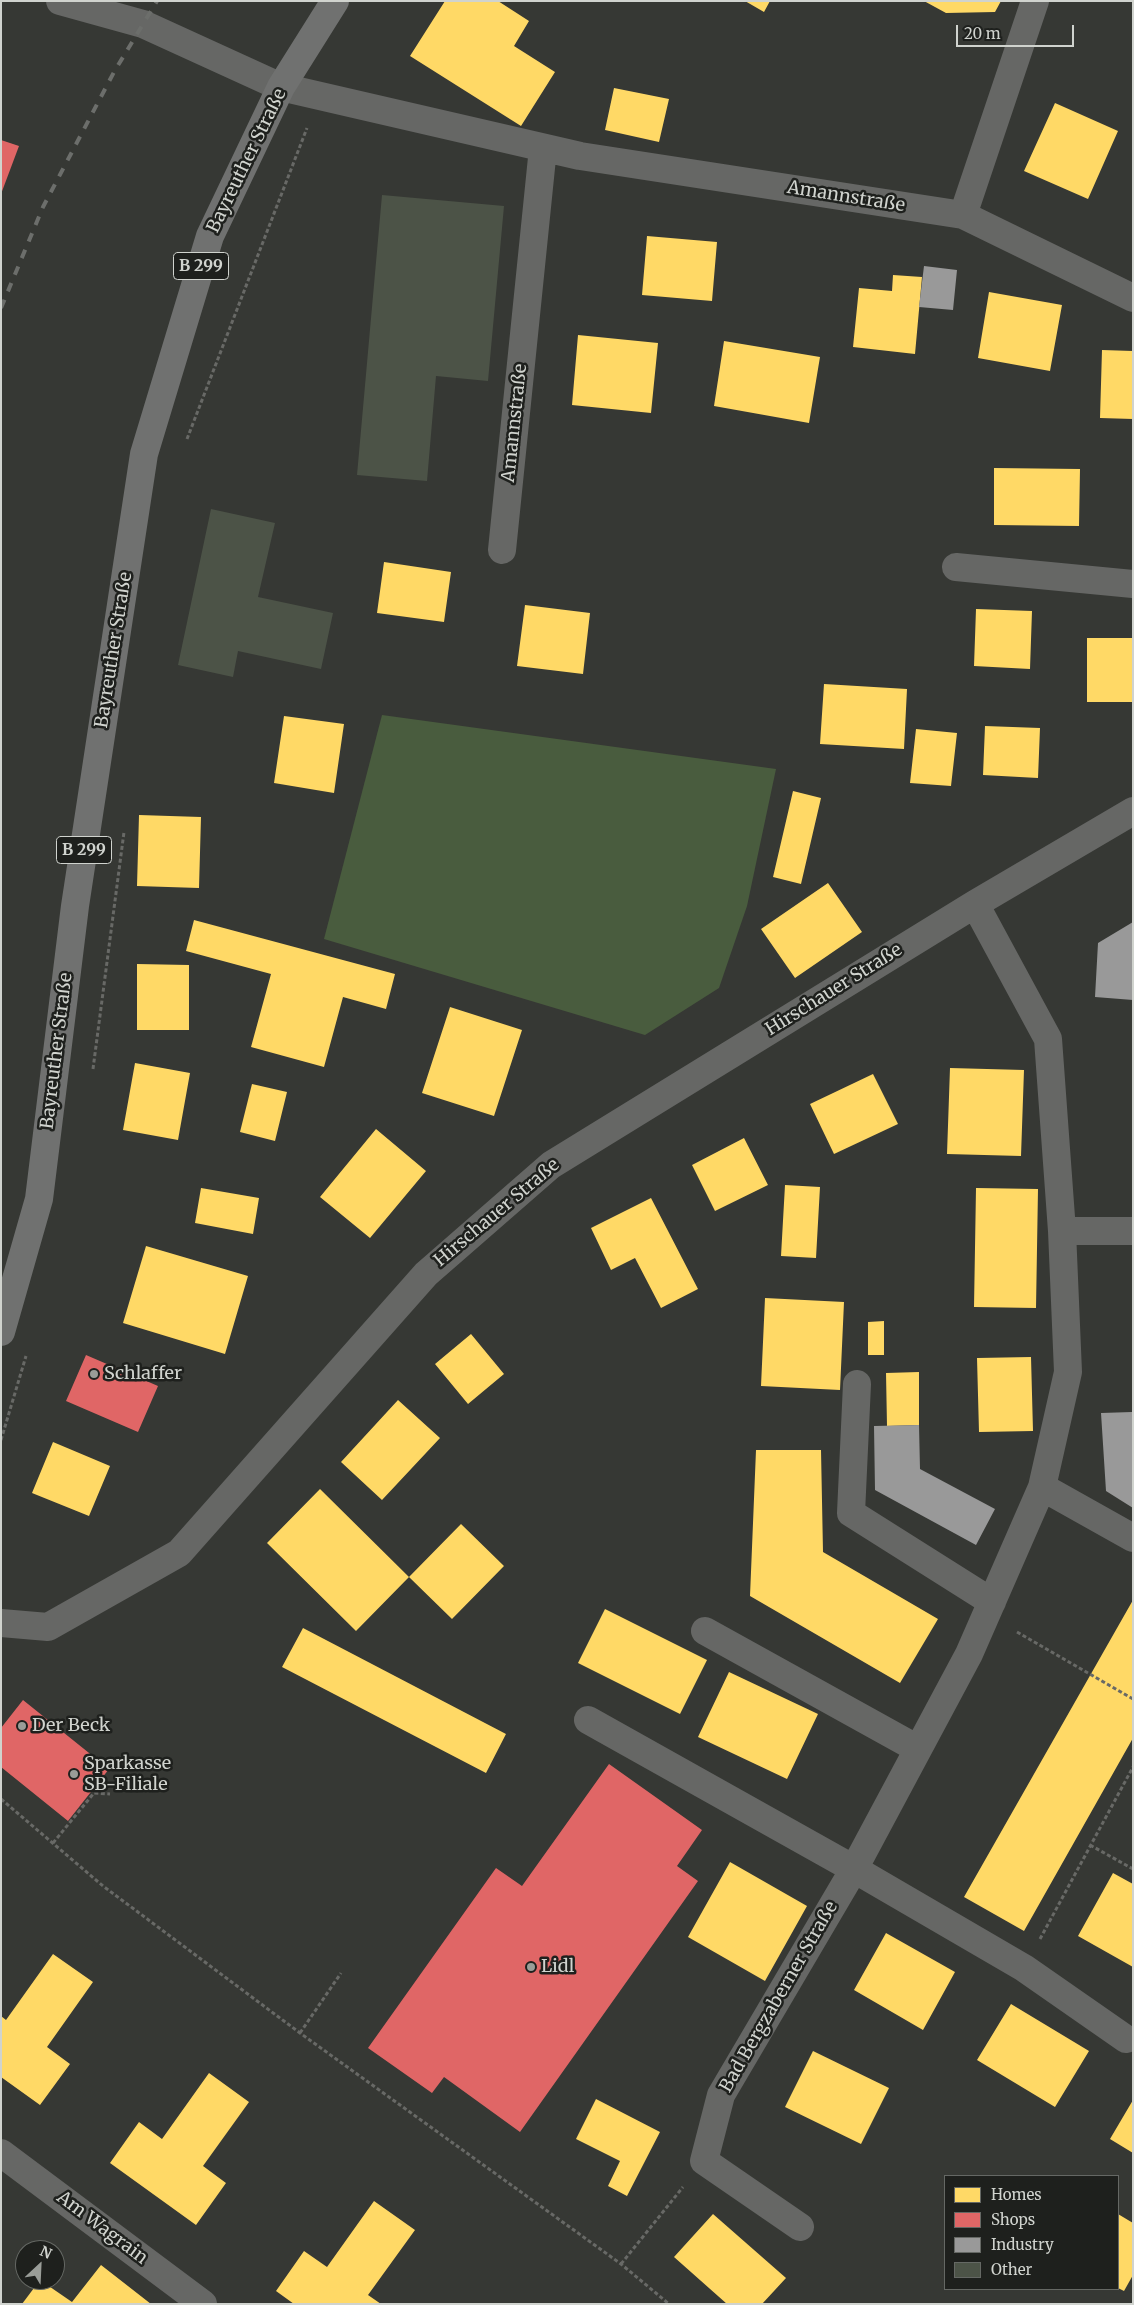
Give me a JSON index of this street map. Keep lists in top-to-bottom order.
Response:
{
  "streets": {
    "main road": ["Bayreuther Straße", "B 299"],
    "street": [
      "Amannstraße",
      "Hirschauer Straße",
      "Bad Bergzaberner Straße",
      "Am Wagrain"
    ]
  },
  "crossings": [
    ["Bayreuther Straße", "Amannstraße"],
    ["Hirschauer Straße", "Bad Bergzaberner Straße"]
  ],
  "places": [
    "Schlaffer",
    "Der Beck",
    "Sparkasse SB-Filiale",
    "Lidl"
  ],
  "legend": [
    "Homes",
    "Shops",
    "Industry",
    "Other"
  ],
  "scale_bar": "20 m",
  "north": "top right"
}
